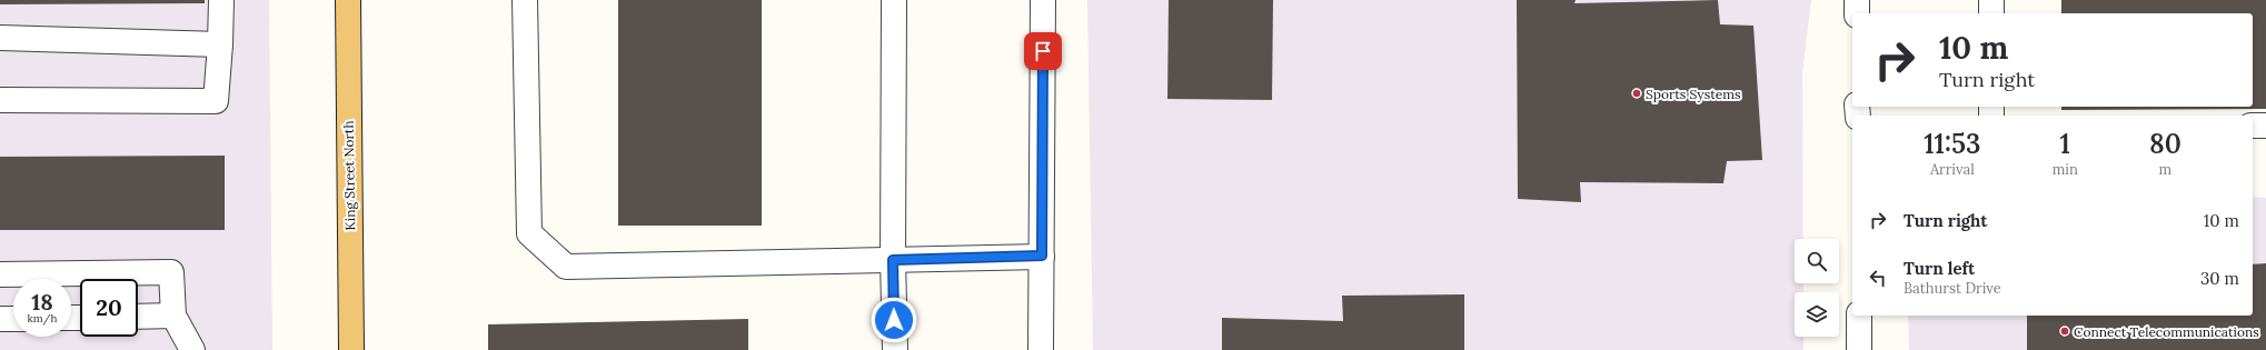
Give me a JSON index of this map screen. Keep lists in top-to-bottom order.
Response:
{
  "streets": {
    "main road": ["King Street North"]
  },
  "places": ["Sports Systems", "Connect Telecommunications"],
  "page": {
    "turn": ["10 m", "Turn right"],
    "eta": [
      "11:53",
      "Arrival",
      "1",
      "min",
      "80",
      "m"
    ],
    "list": [
      {
        "name": "Turn right",
        "value": "10 m"
      },
      {
        "name": "Turn left",
        "note": "Bathurst Drive",
        "value": "30 m"
      }
    ],
    "speed": "18 km/h",
    "limit": "20"
  }
}
